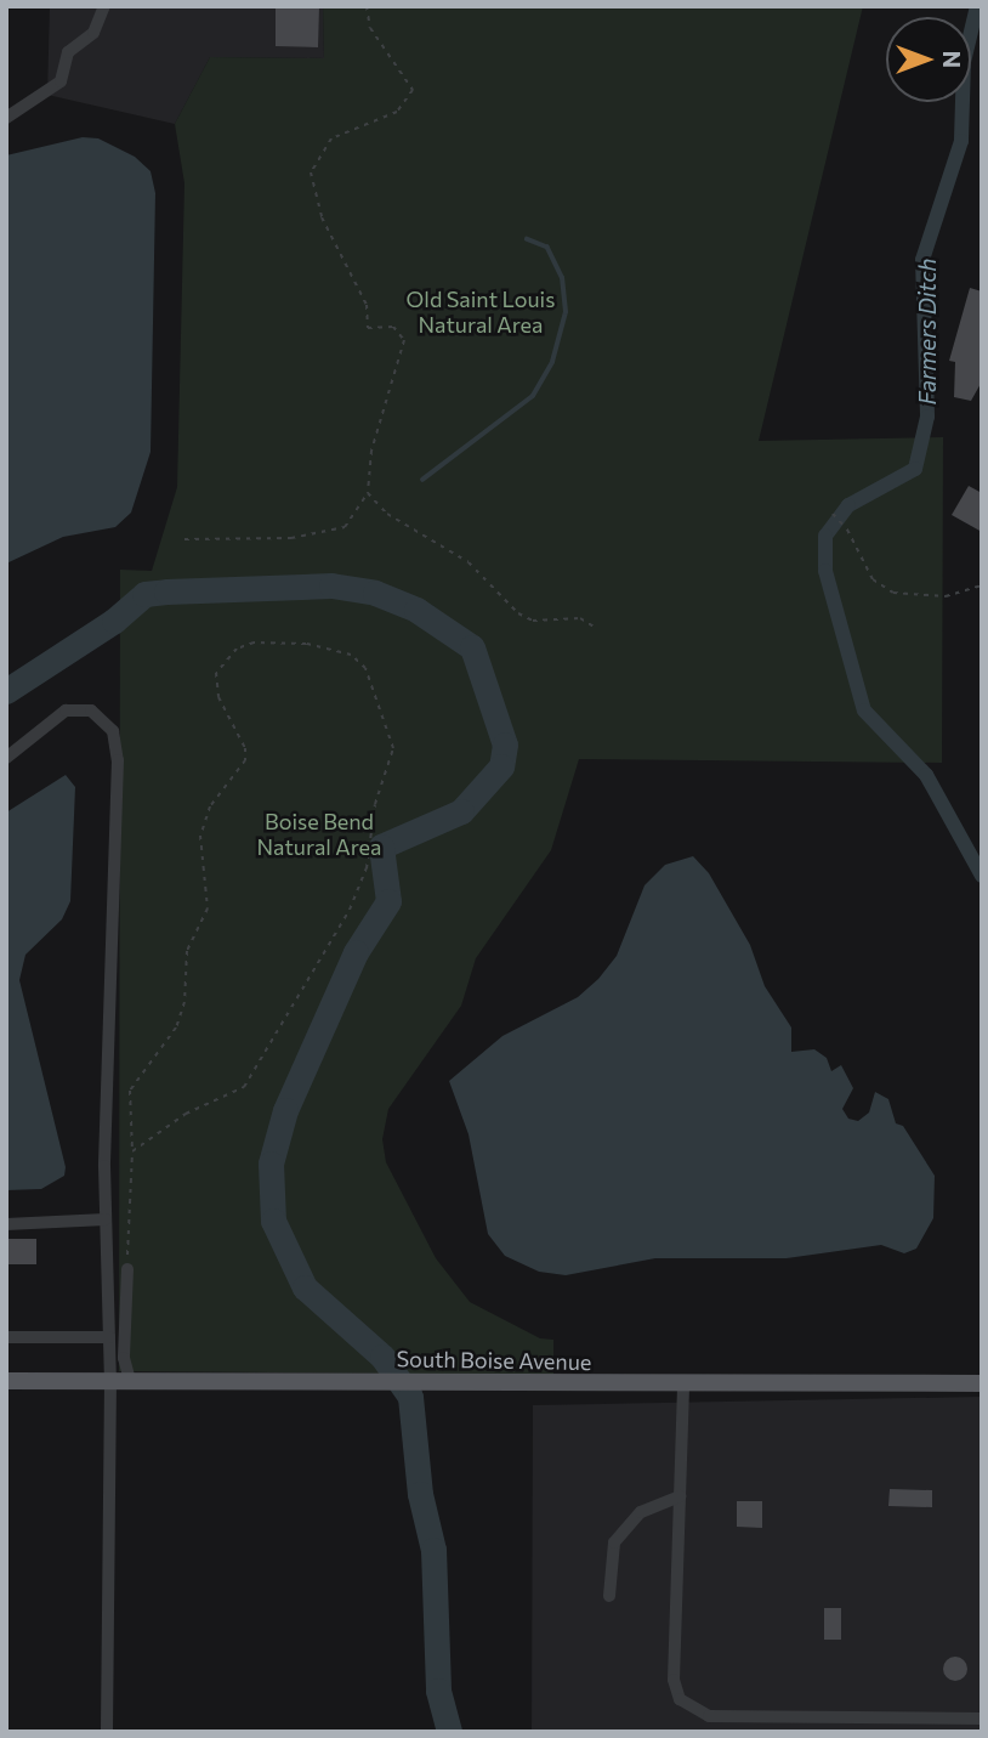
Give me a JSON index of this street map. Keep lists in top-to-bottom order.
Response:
{
  "streets": {
    "main road": ["South Boise Avenue"]
  },
  "water": ["Farmers Ditch"],
  "parks": ["Old Saint Louis Natural Area", "Boise Bend Natural Area"],
  "north": "right"
}
